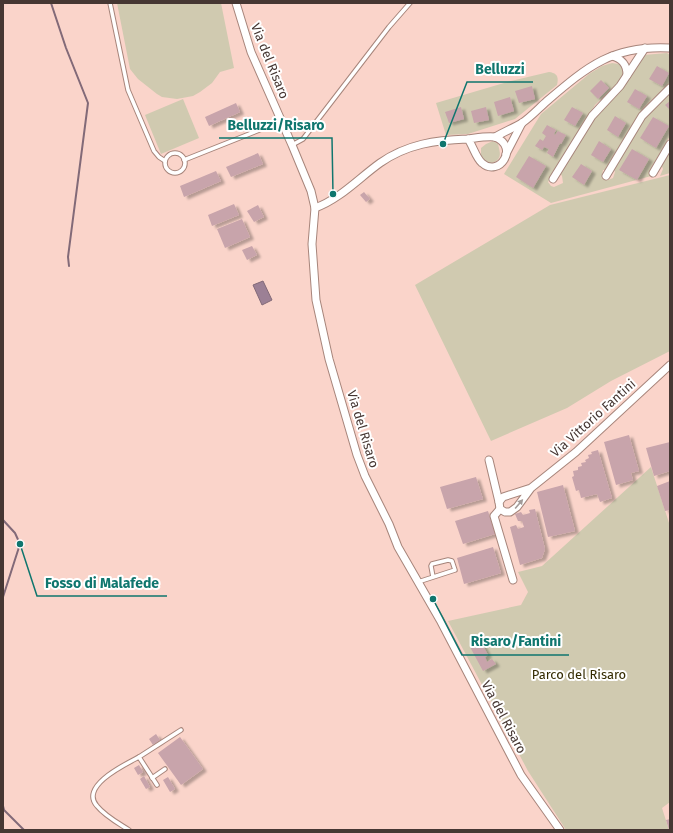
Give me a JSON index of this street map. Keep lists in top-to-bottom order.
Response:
{
  "streets": {
    "street": ["Via del Risaro", "Via Vittorio Fantini"]
  },
  "parks": ["Parco del Risaro"],
  "places": [
    "Belluzzi",
    "Belluzzi/Risaro",
    "Fosso di Malafede",
    "Risaro/Fantini"
  ]
}
